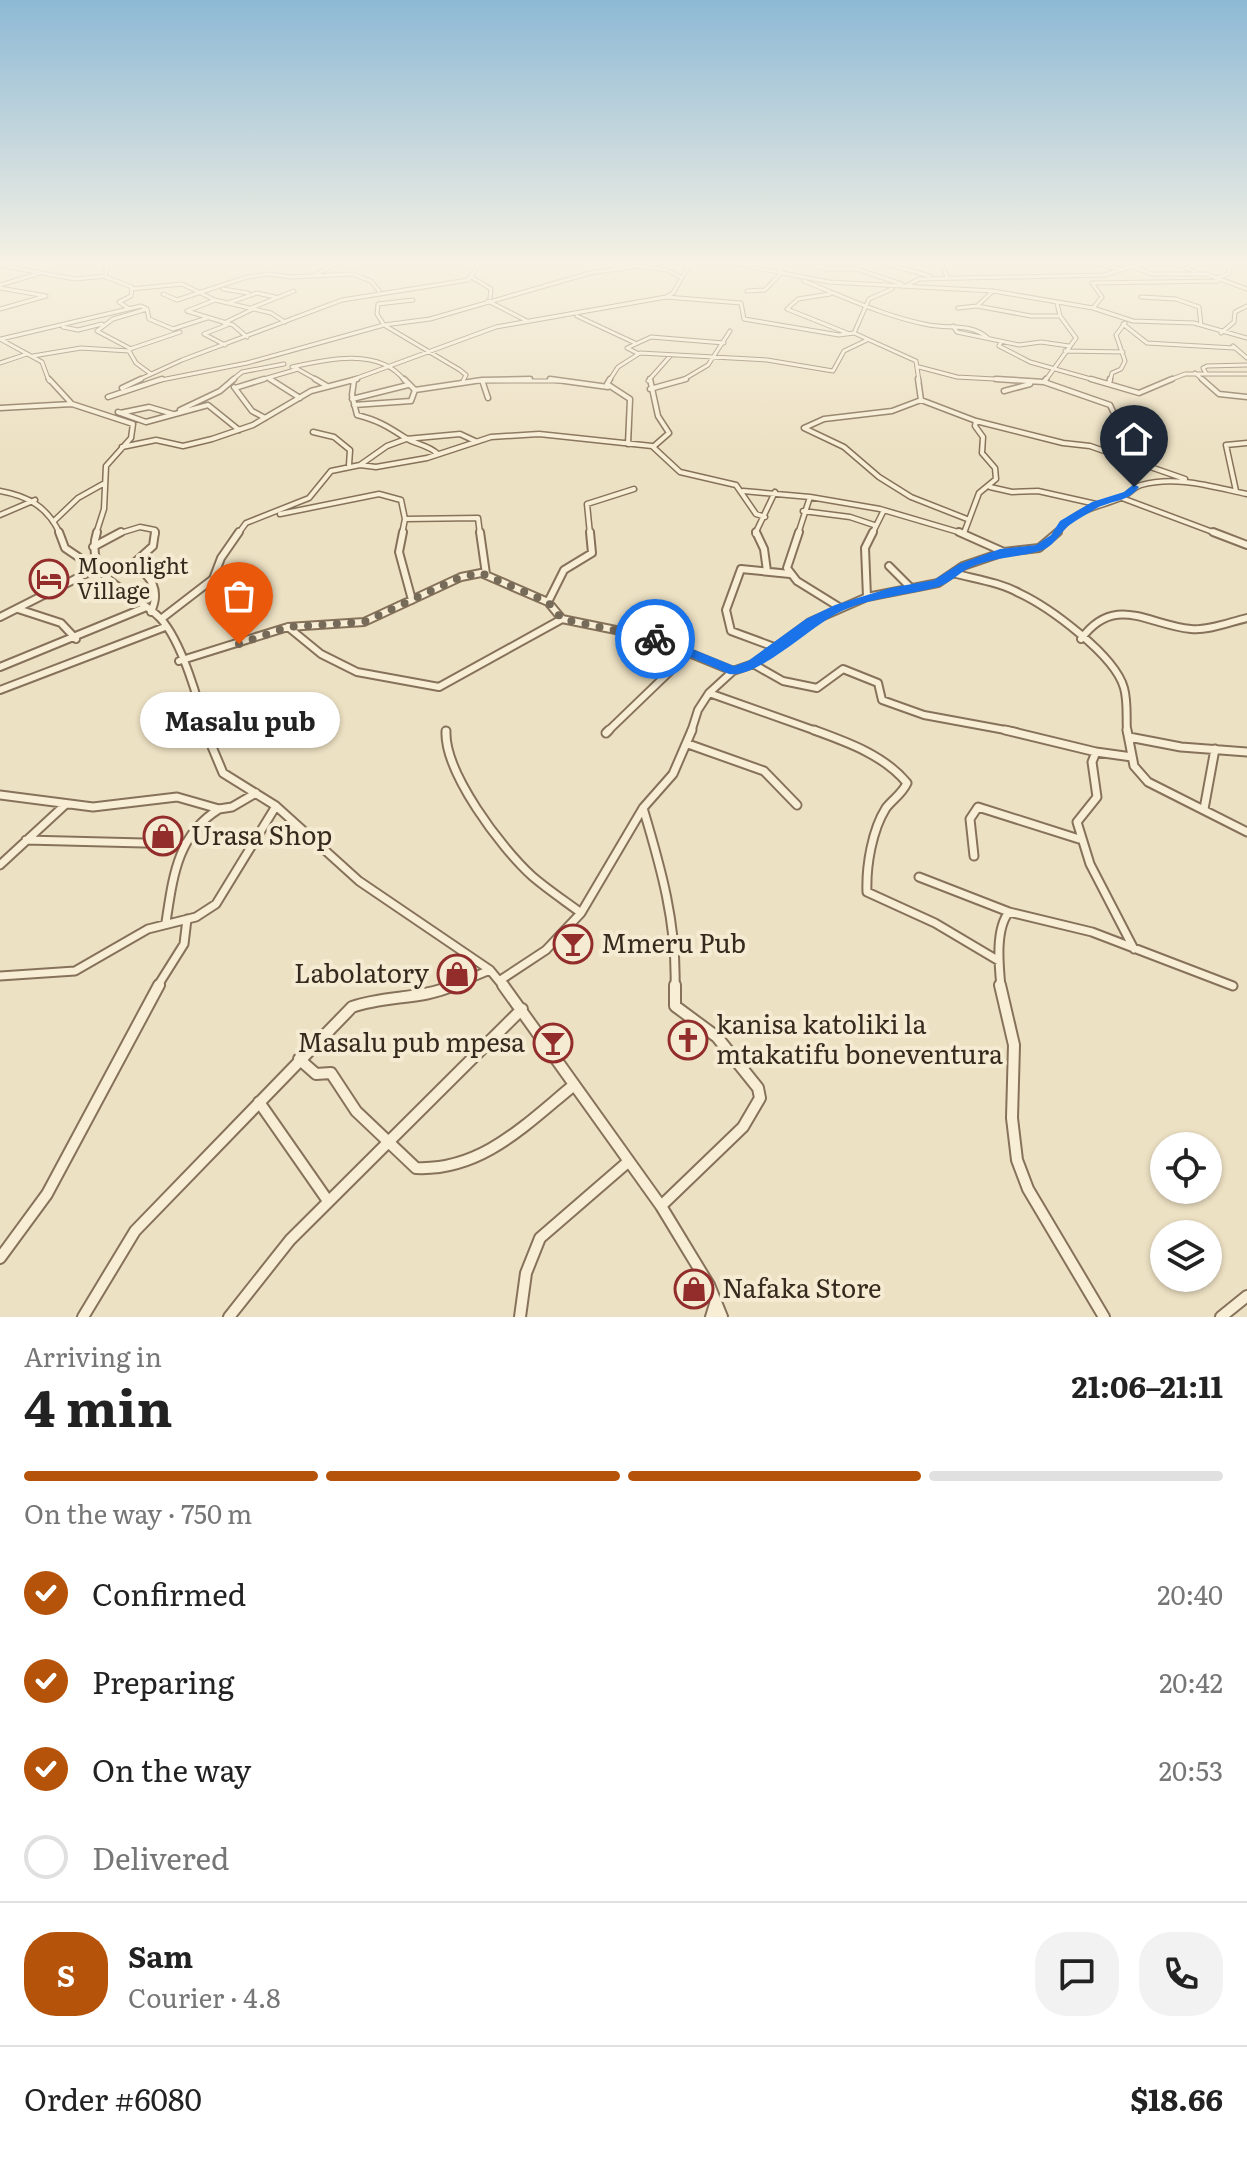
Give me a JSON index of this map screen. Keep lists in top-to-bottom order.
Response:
{
  "places": {
    "hotel": ["Moonlight Village"],
    "other": ["Masalu pub"],
    "shop": ["Urasa Shop", "Labolatory", "Nafaka Store"],
    "bar": ["Mmeru Pub", "Masalu pub mpesa"],
    "church": ["kanisa katoliki la mtakatifu boneventura"]
  },
  "page": {
    "bubble": "Masalu pub",
    "heading": ["4 min", "Arriving in", "21:06–21:11"],
    "panel": [
      "Sam",
      "Courier · 4.8",
      "Order #6080",
      "$18.66"
    ],
    "bar": "On the way · 750 m",
    "list": [
      ["Confirmed", "20:40"],
      ["Preparing", "20:42"],
      ["On the way", "20:53"],
      "Delivered"
    ],
    "round": "S"
  }
}
